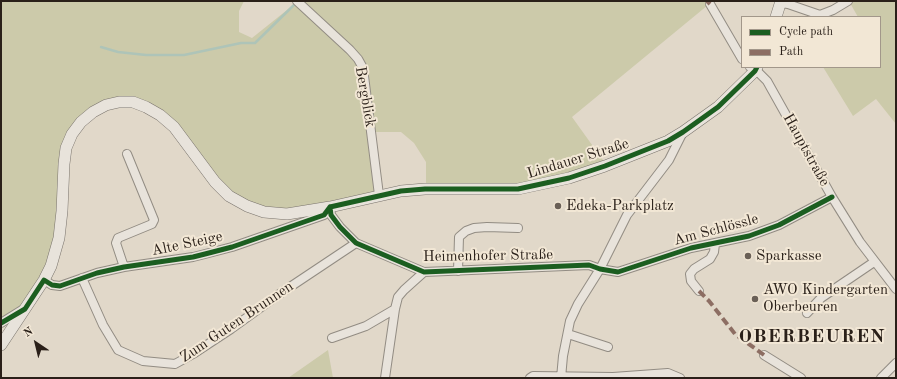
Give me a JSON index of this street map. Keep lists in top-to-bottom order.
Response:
{
  "streets": {
    "main road": ["Lindauer Straße"],
    "street": [
      "Bergblick",
      "Hauptstraße",
      "Am Schlössle",
      "Alte Steige",
      "Heimenhofer Straße",
      "Zum Guten Brunnen"
    ]
  },
  "crossings": [
    ["Bergblick", "Lindauer Straße"],
    ["Hauptstraße", "Lindauer Straße"],
    ["Hauptstraße", "Am Schlössle"],
    ["Lindauer Straße", "Alte Steige"],
    ["Lindauer Straße", "Heimenhofer Straße"],
    ["Am Schlössle", "Heimenhofer Straße"],
    ["Alte Steige", "Heimenhofer Straße"],
    ["Alte Steige", "Zum Guten Brunnen"],
    ["Heimenhofer Straße", "Zum Guten Brunnen"]
  ],
  "districts": ["OBERBEUREN"],
  "places": ["Edeka-Parkplatz", "Sparkasse", "AWO Kindergarten Oberbeuren"],
  "legend": ["Cycle path", "Path"],
  "north": "top left"
}
